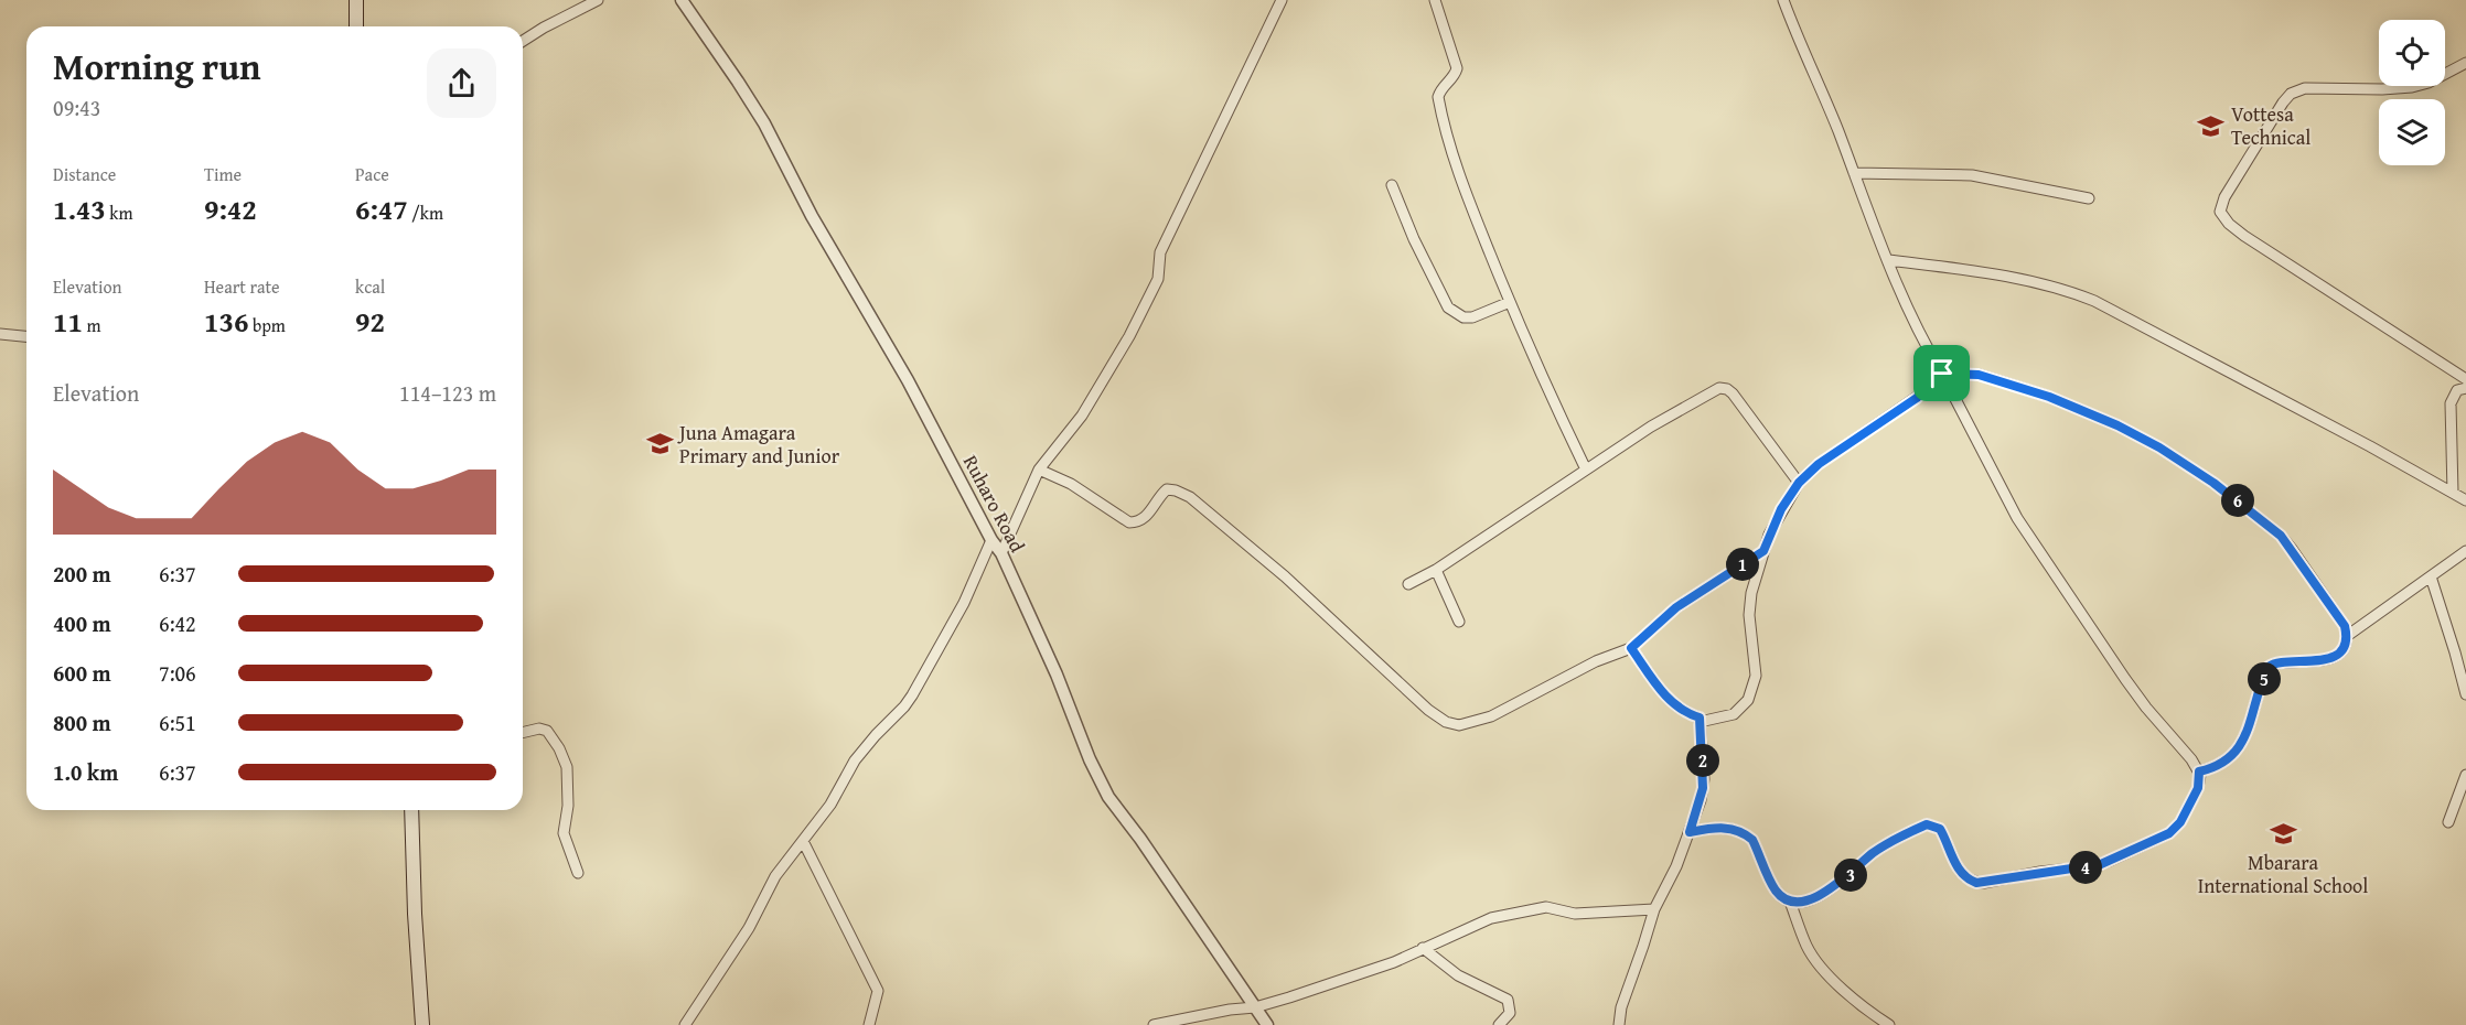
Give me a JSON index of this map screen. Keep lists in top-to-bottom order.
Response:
{
  "streets": {
    "street": ["Ruharo Road"]
  },
  "places": {
    "school or university": ["Vottesa Technical", "Juna Amagara Primary and Junior", "Mbarara International School"]
  },
  "page": {
    "heading": ["Morning run", "09:43"],
    "stats": [
      ["Distance", "1.43 km"],
      ["Time", "9:42"],
      ["Pace", "6:47 /km"],
      ["Elevation", "11 m"],
      ["Heart rate", "136 bpm"],
      ["kcal", "92"]
    ],
    "chart": ["Elevation", "114–123 m"],
    "pins": [
      "6",
      "1",
      "5",
      "2",
      "4",
      "3"
    ],
    "list": [
      {
        "name": "200 m",
        "note": "6:37"
      },
      {
        "name": "400 m",
        "note": "6:42"
      },
      {
        "name": "600 m",
        "note": "7:06"
      },
      {
        "name": "800 m",
        "note": "6:51"
      },
      {
        "name": "1.0 km",
        "note": "6:37"
      }
    ]
  }
}
